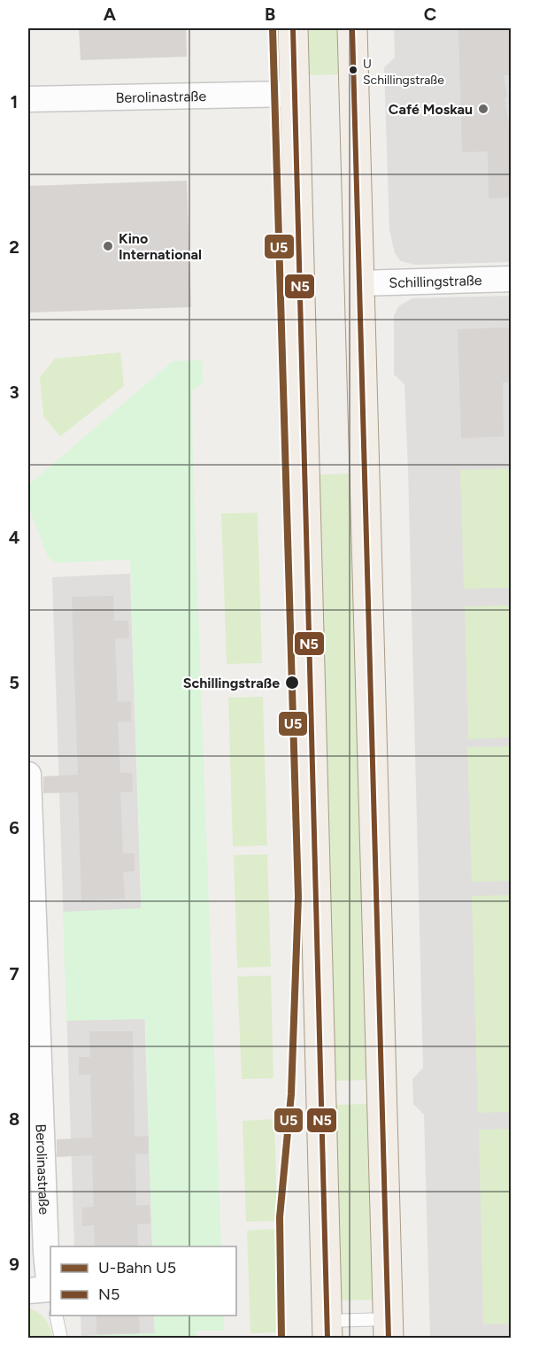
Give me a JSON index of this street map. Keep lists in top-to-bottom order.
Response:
{
  "streets": {
    "street": ["Berolinastraße", "Schillingstraße"]
  },
  "places": [
    "U Schillingstraße",
    "Café Moskau",
    "Kino International",
    "Schillingstraße"
  ],
  "lines": ["metro line U5", "transit line N5"],
  "legend": ["U-Bahn U5", "N5"],
  "grid": {
    "columns": ["A", "B", "C"],
    "rows": [
      "1",
      "2",
      "3",
      "4",
      "5",
      "6",
      "7",
      "8",
      "9"
    ]
  }
}
